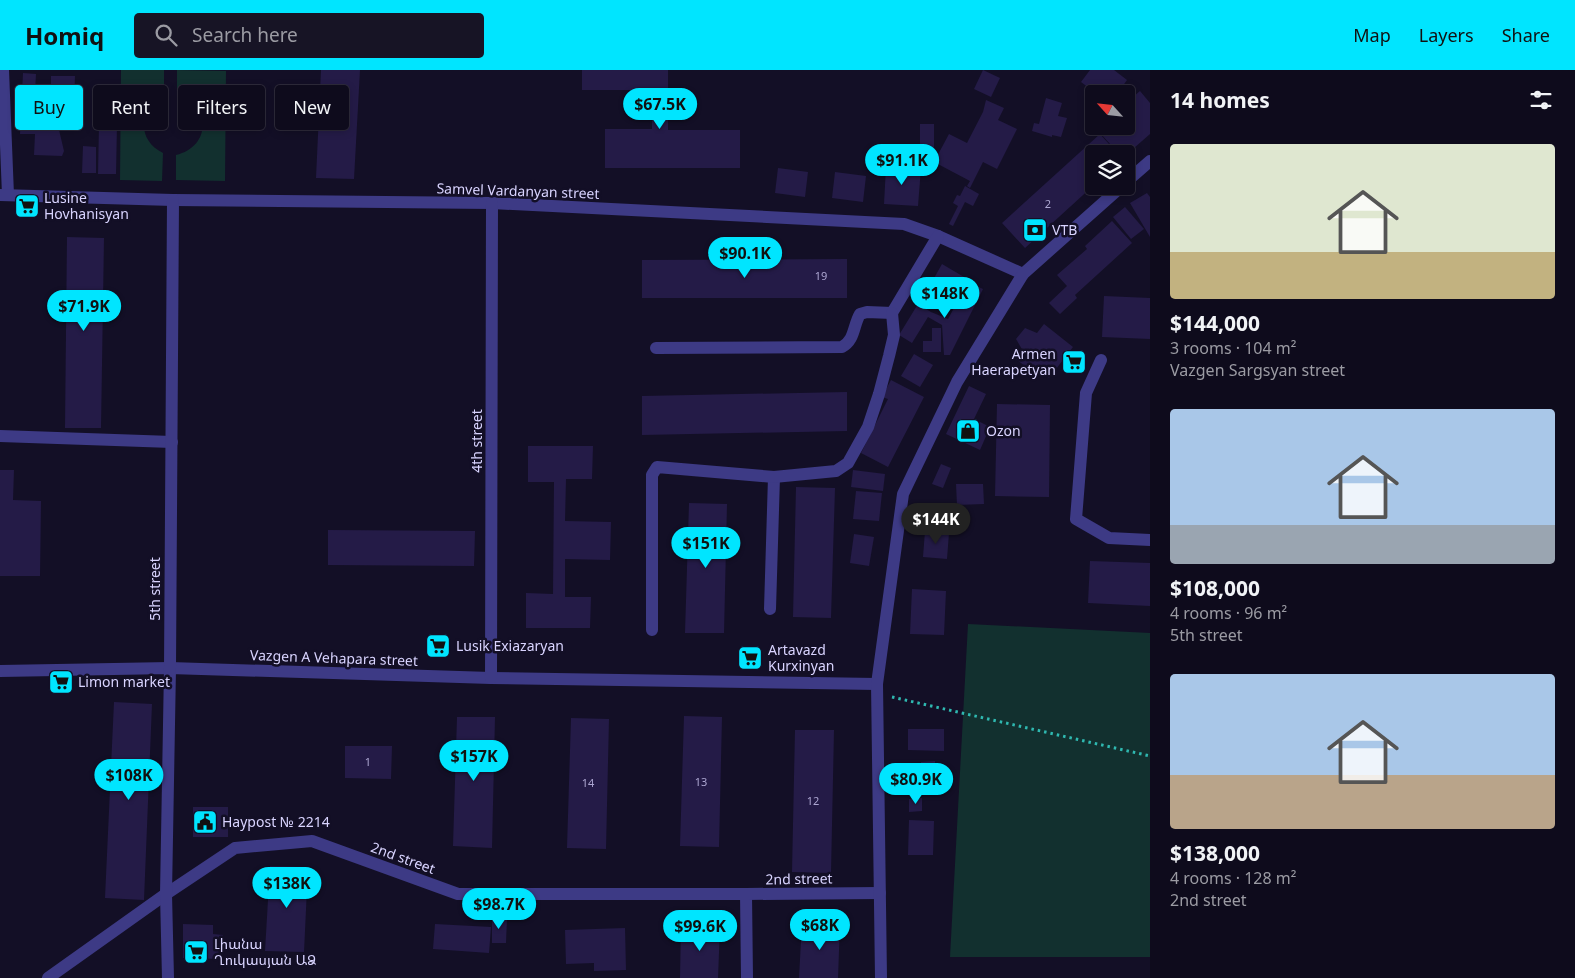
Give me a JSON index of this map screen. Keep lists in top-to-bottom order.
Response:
{
  "streets": {
    "street": [
      "Samvel Vardanyan street",
      "4th street",
      "5th street",
      "Vazgen A Vehapara street",
      "2nd street"
    ]
  },
  "crossings": [
    ["Samvel Vardanyan street", "4th street"],
    ["Samvel Vardanyan street", "5th street"],
    ["4th street", "Vazgen A Vehapara street"],
    ["5th street", "Vazgen A Vehapara street"],
    ["5th street", "2nd street"]
  ],
  "places": {
    "supermarket": [
      "Lusine Hovhanisyan",
      "Armen Haerapetyan",
      "Lusik Exiazaryan",
      "Artavazd Kurxinyan",
      "Limon market",
      "Լիանա Ղուկասյան ԱՁ"
    ],
    "bank": ["VTB"],
    "shop": ["Ozon"],
    "public building": ["Haypost № 2214"]
  },
  "house_numbers": [
    "2",
    "19",
    "1",
    "13",
    "14",
    "12"
  ],
  "north": "top left",
  "page": {
    "header": "Homiq",
    "search": "Search here",
    "nav": ["Map", "Layers", "Share"],
    "heading": "14 homes",
    "chip": [
      "Buy",
      "Rent",
      "Filters",
      "New"
    ],
    "price": [
      "$67.5K",
      "$91.1K",
      "$90.1K",
      "$148K",
      "$71.9K",
      "$144K",
      "$151K",
      "$157K",
      "$108K",
      "$80.9K",
      "$138K",
      "$98.7K",
      "$68K",
      "$99.6K"
    ],
    "list": [
      {
        "name": "$144,000",
        "note": "3 rooms · 104 m² · Vazgen Sargsyan street"
      },
      {
        "name": "$108,000",
        "note": "4 rooms · 96 m² · 5th street"
      },
      {
        "name": "$138,000",
        "note": "4 rooms · 128 m² · 2nd street"
      }
    ]
  }
}
